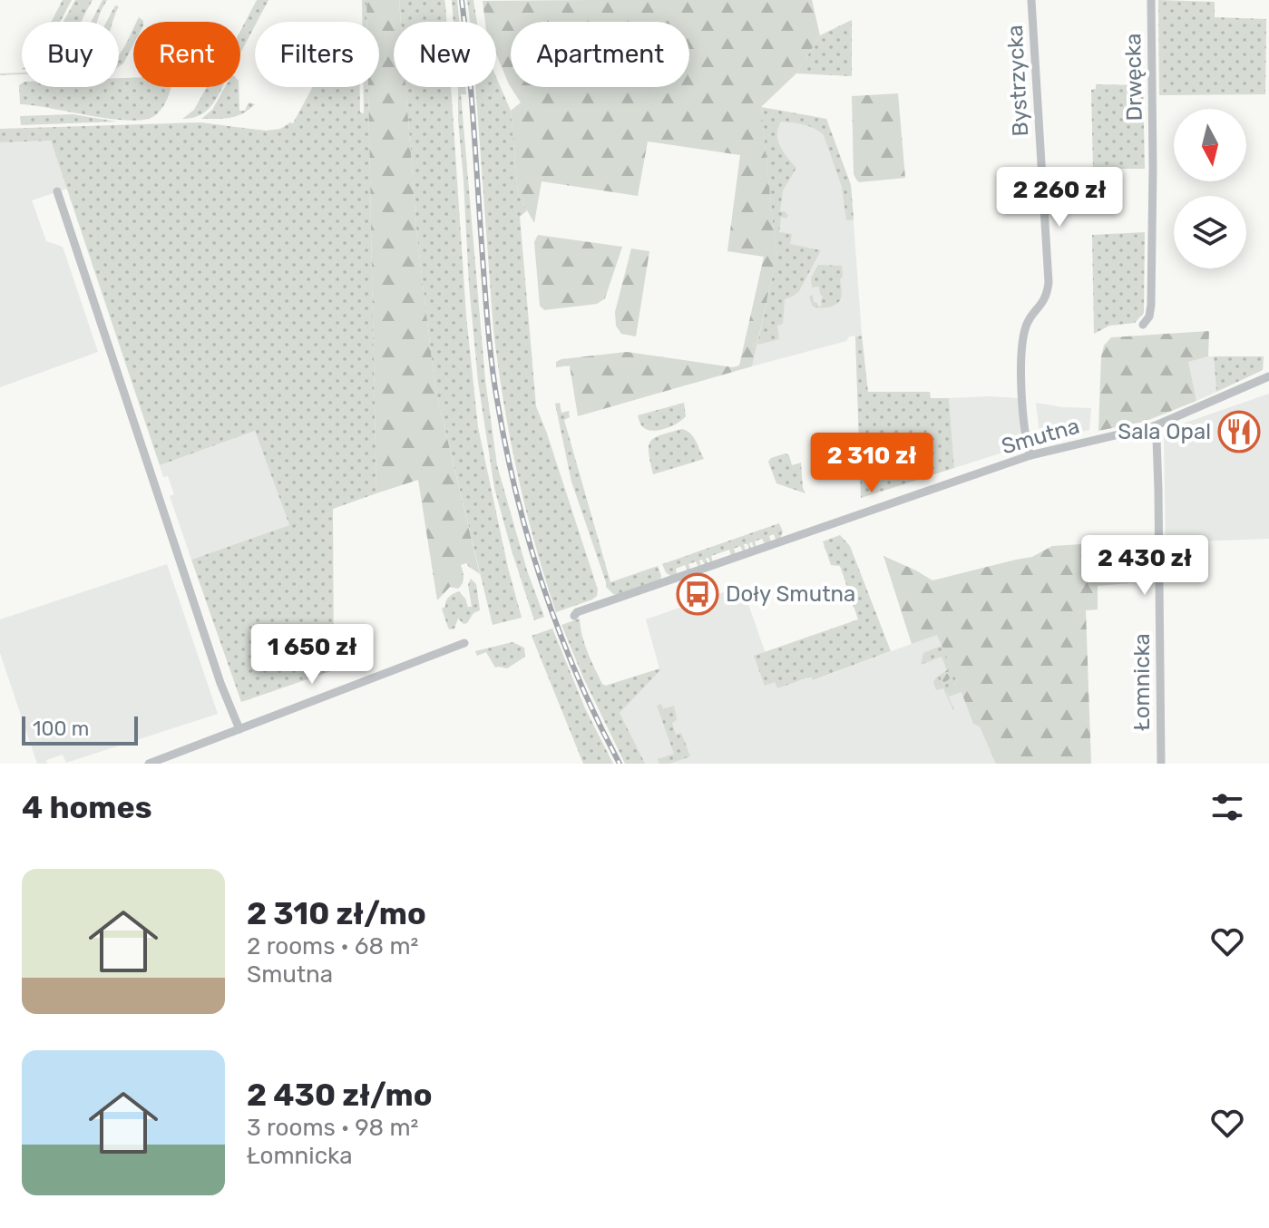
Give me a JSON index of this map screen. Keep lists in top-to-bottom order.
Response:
{
  "streets": {
    "street": [
      "Drwęcka",
      "Bystrzycka",
      "Smutna",
      "Łomnicka"
    ]
  },
  "crossings": [
    ["Bystrzycka", "Smutna"],
    ["Smutna", "Łomnicka"]
  ],
  "places": {
    "restaurant": ["Sala Opal"],
    "bus stop": ["Doły Smutna"]
  },
  "scale_bar": "100 m",
  "north": "bottom",
  "page": {
    "chip": [
      "Buy",
      "Rent",
      "Filters",
      "New",
      "Apartment"
    ],
    "price": [
      "2 260 zł",
      "2 310 zł",
      "2 430 zł",
      "1 650 zł"
    ],
    "scale": "100 m",
    "heading": "4 homes",
    "list": [
      {
        "name": "2 310 zł/mo",
        "note": "2 rooms · 68 m² · Smutna"
      },
      {
        "name": "2 430 zł/mo",
        "note": "3 rooms · 98 m² · Łomnicka"
      }
    ]
  }
}
